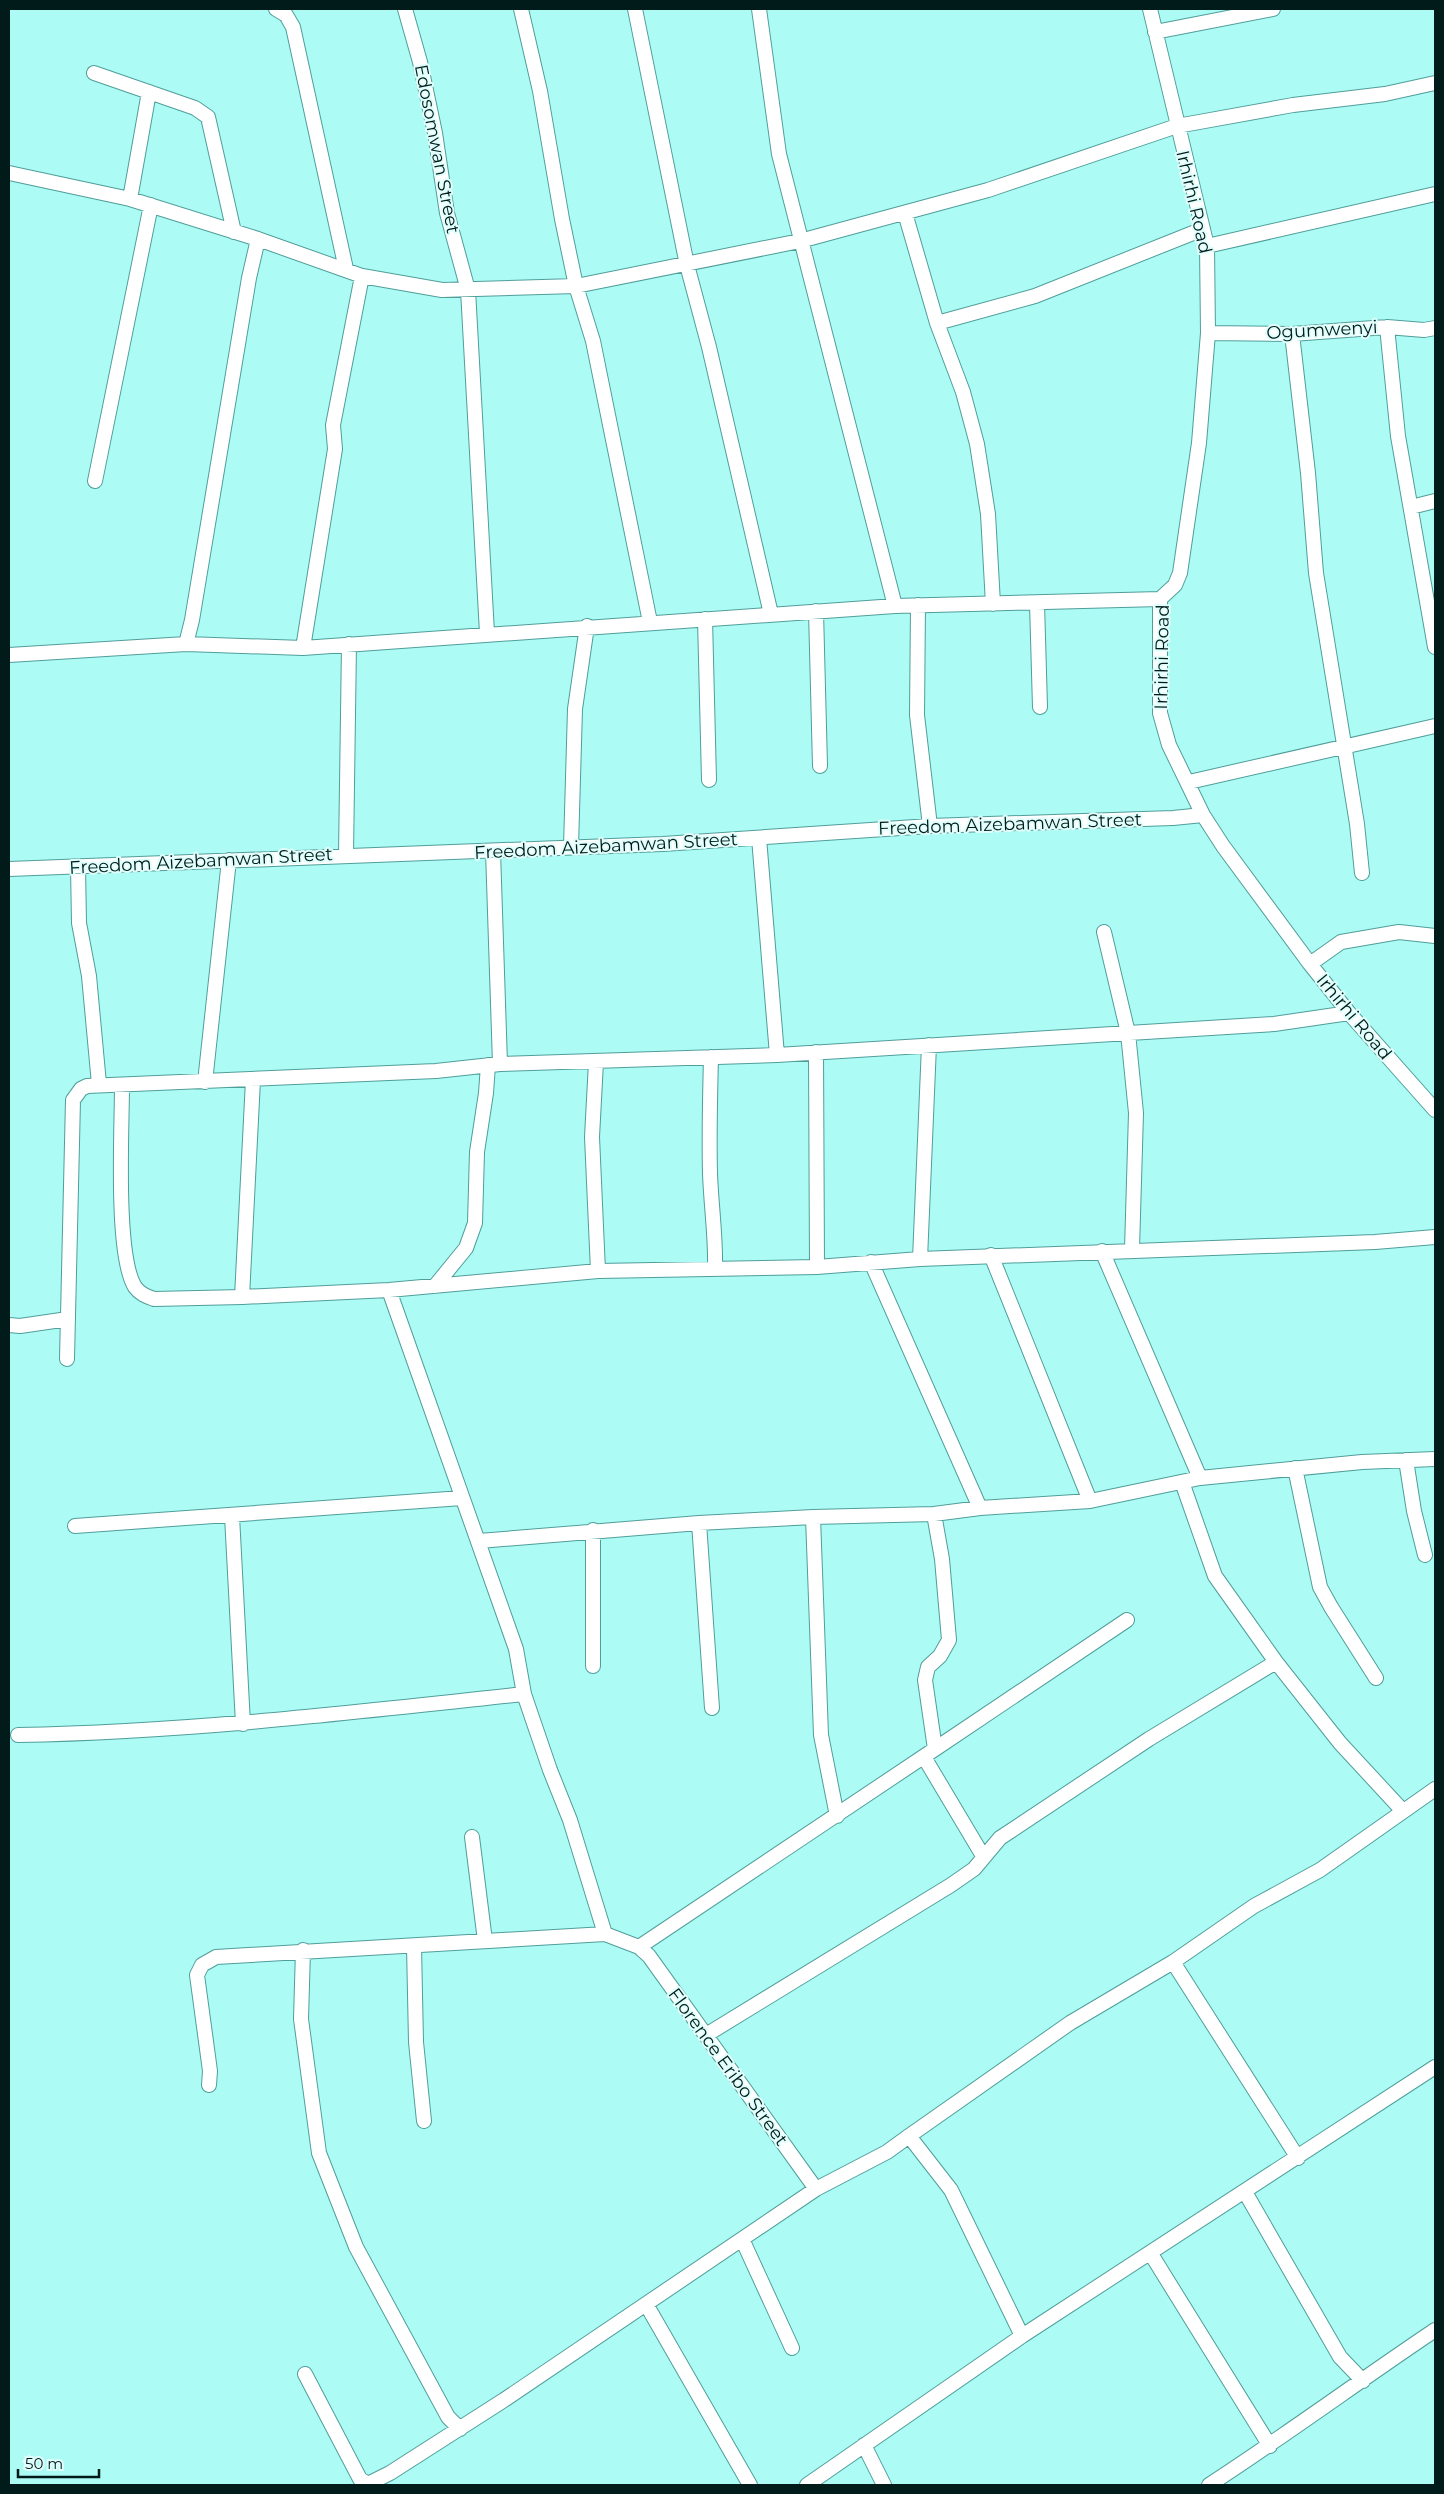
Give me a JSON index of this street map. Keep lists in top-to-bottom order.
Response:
{
  "streets": {
    "street": [
      "Edosomwan Street",
      "Irhirhi Road",
      "Ogumwenyi",
      "Freedom Aizebamwan Street",
      "Florence Eribo Street"
    ]
  },
  "crossings": [
    ["Irhirhi Road", "Ogumwenyi"],
    ["Irhirhi Road", "Freedom Aizebamwan Street"]
  ],
  "scale_bar": "50 m"
}
